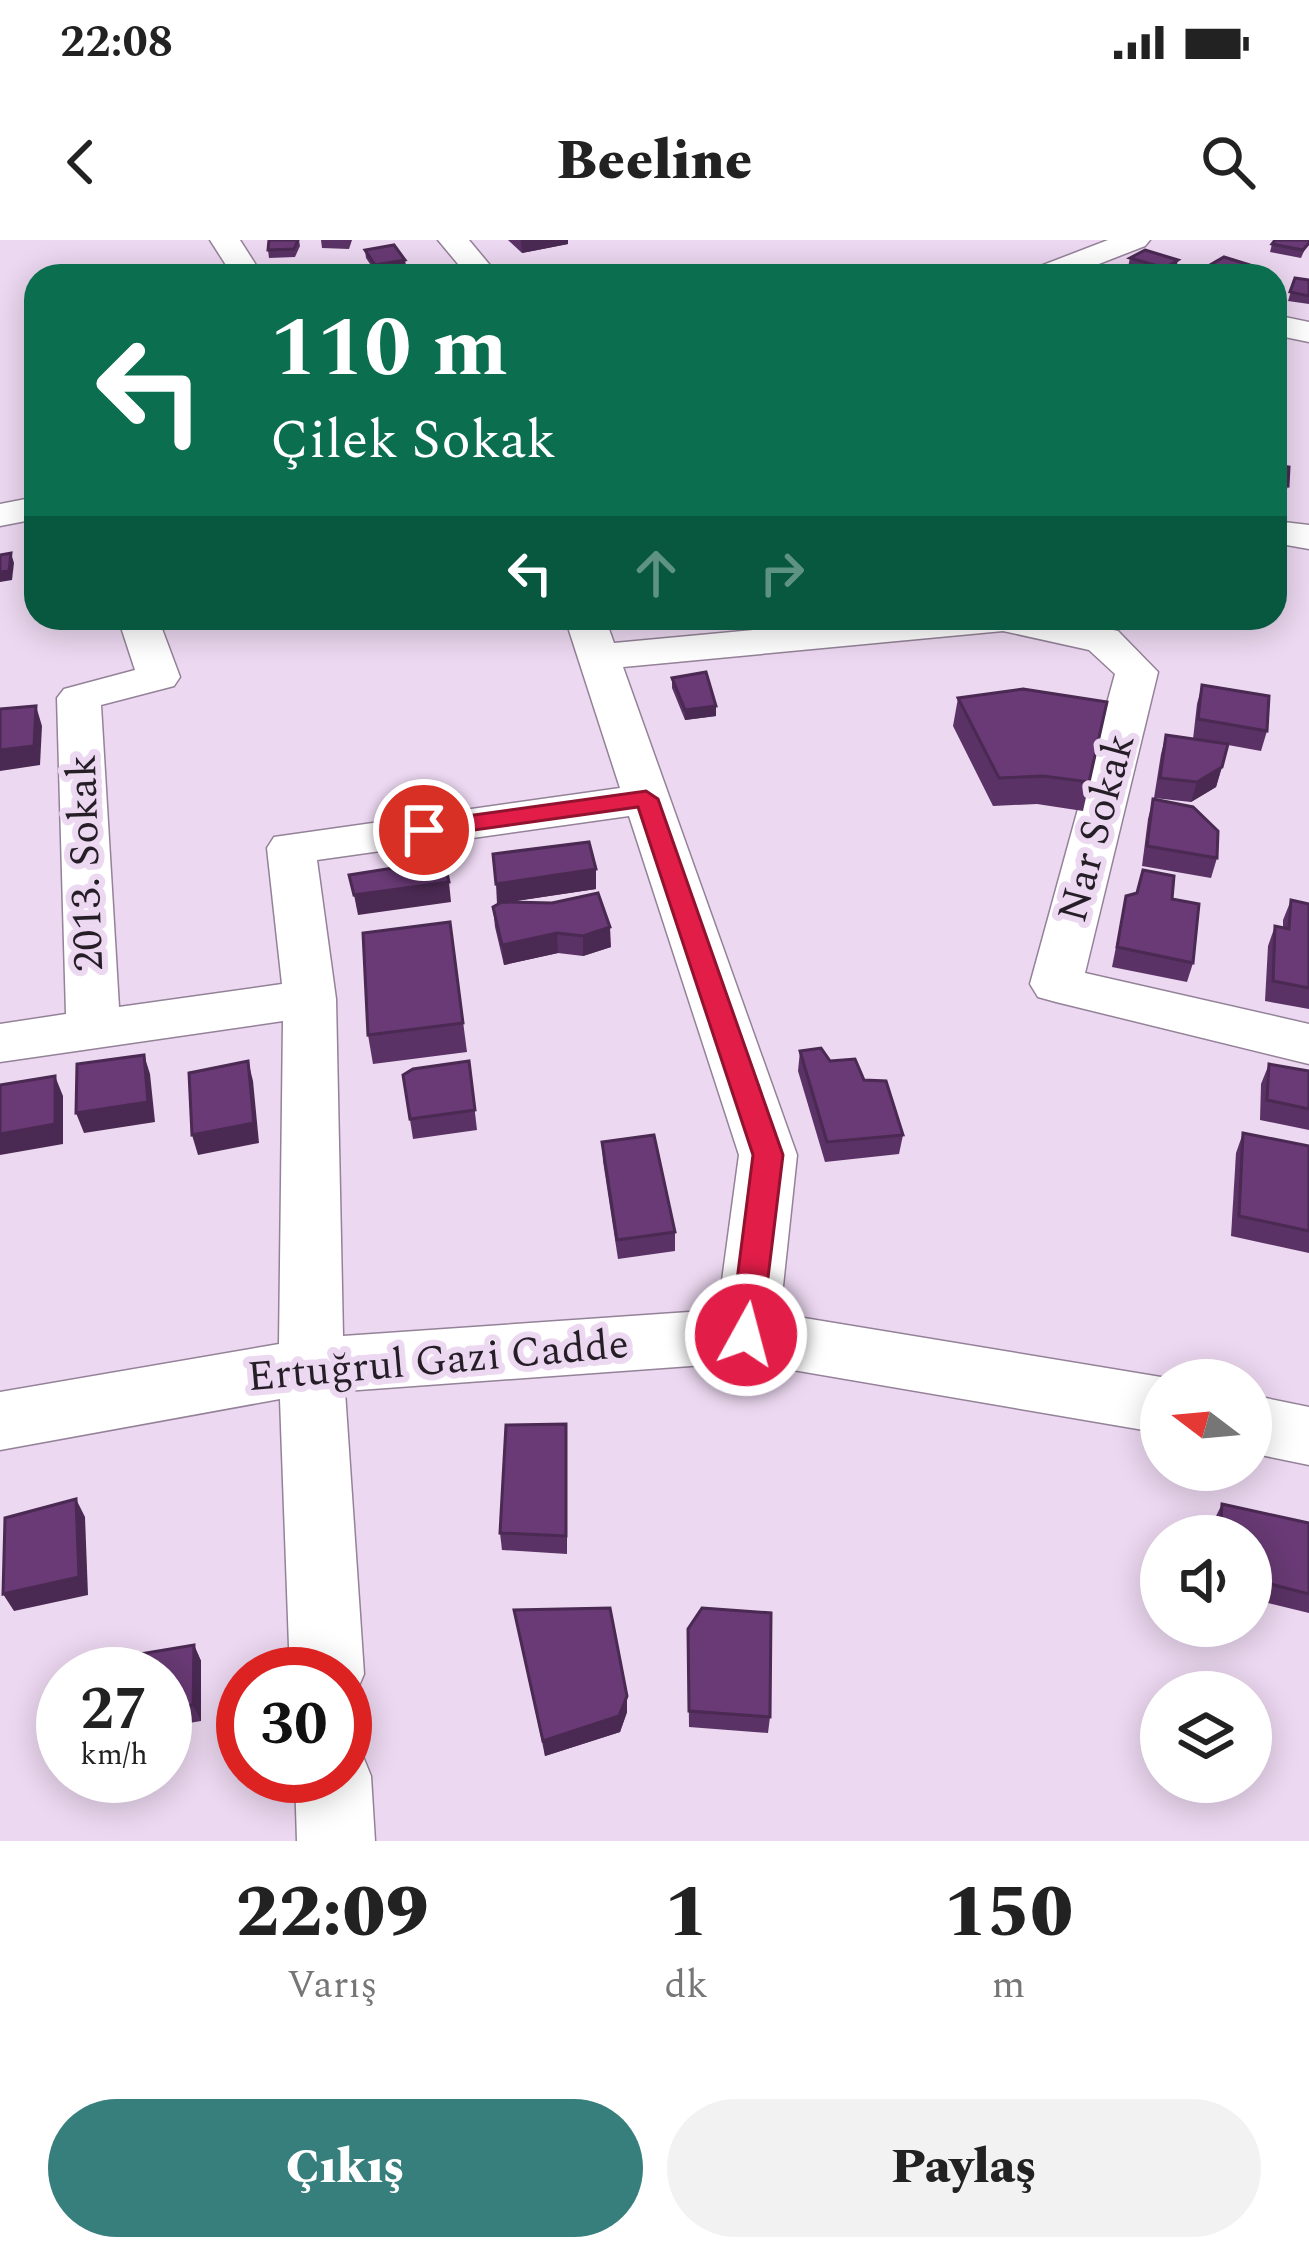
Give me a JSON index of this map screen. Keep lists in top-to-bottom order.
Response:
{
  "streets": {
    "street": ["Nar Sokak", "2013. Sokak", "Ertuğrul Gazi Cadde"]
  },
  "north": "left",
  "page": {
    "status": "22:08",
    "header": "Beeline",
    "turn": ["110 m", "Çilek Sokak"],
    "speed": "27 km/h",
    "limit": "30",
    "eta": [
      "22:09",
      "Varış",
      "1",
      "dk",
      "150",
      "m"
    ],
    "buttons": ["Çıkış", "Paylaş"]
  }
}
